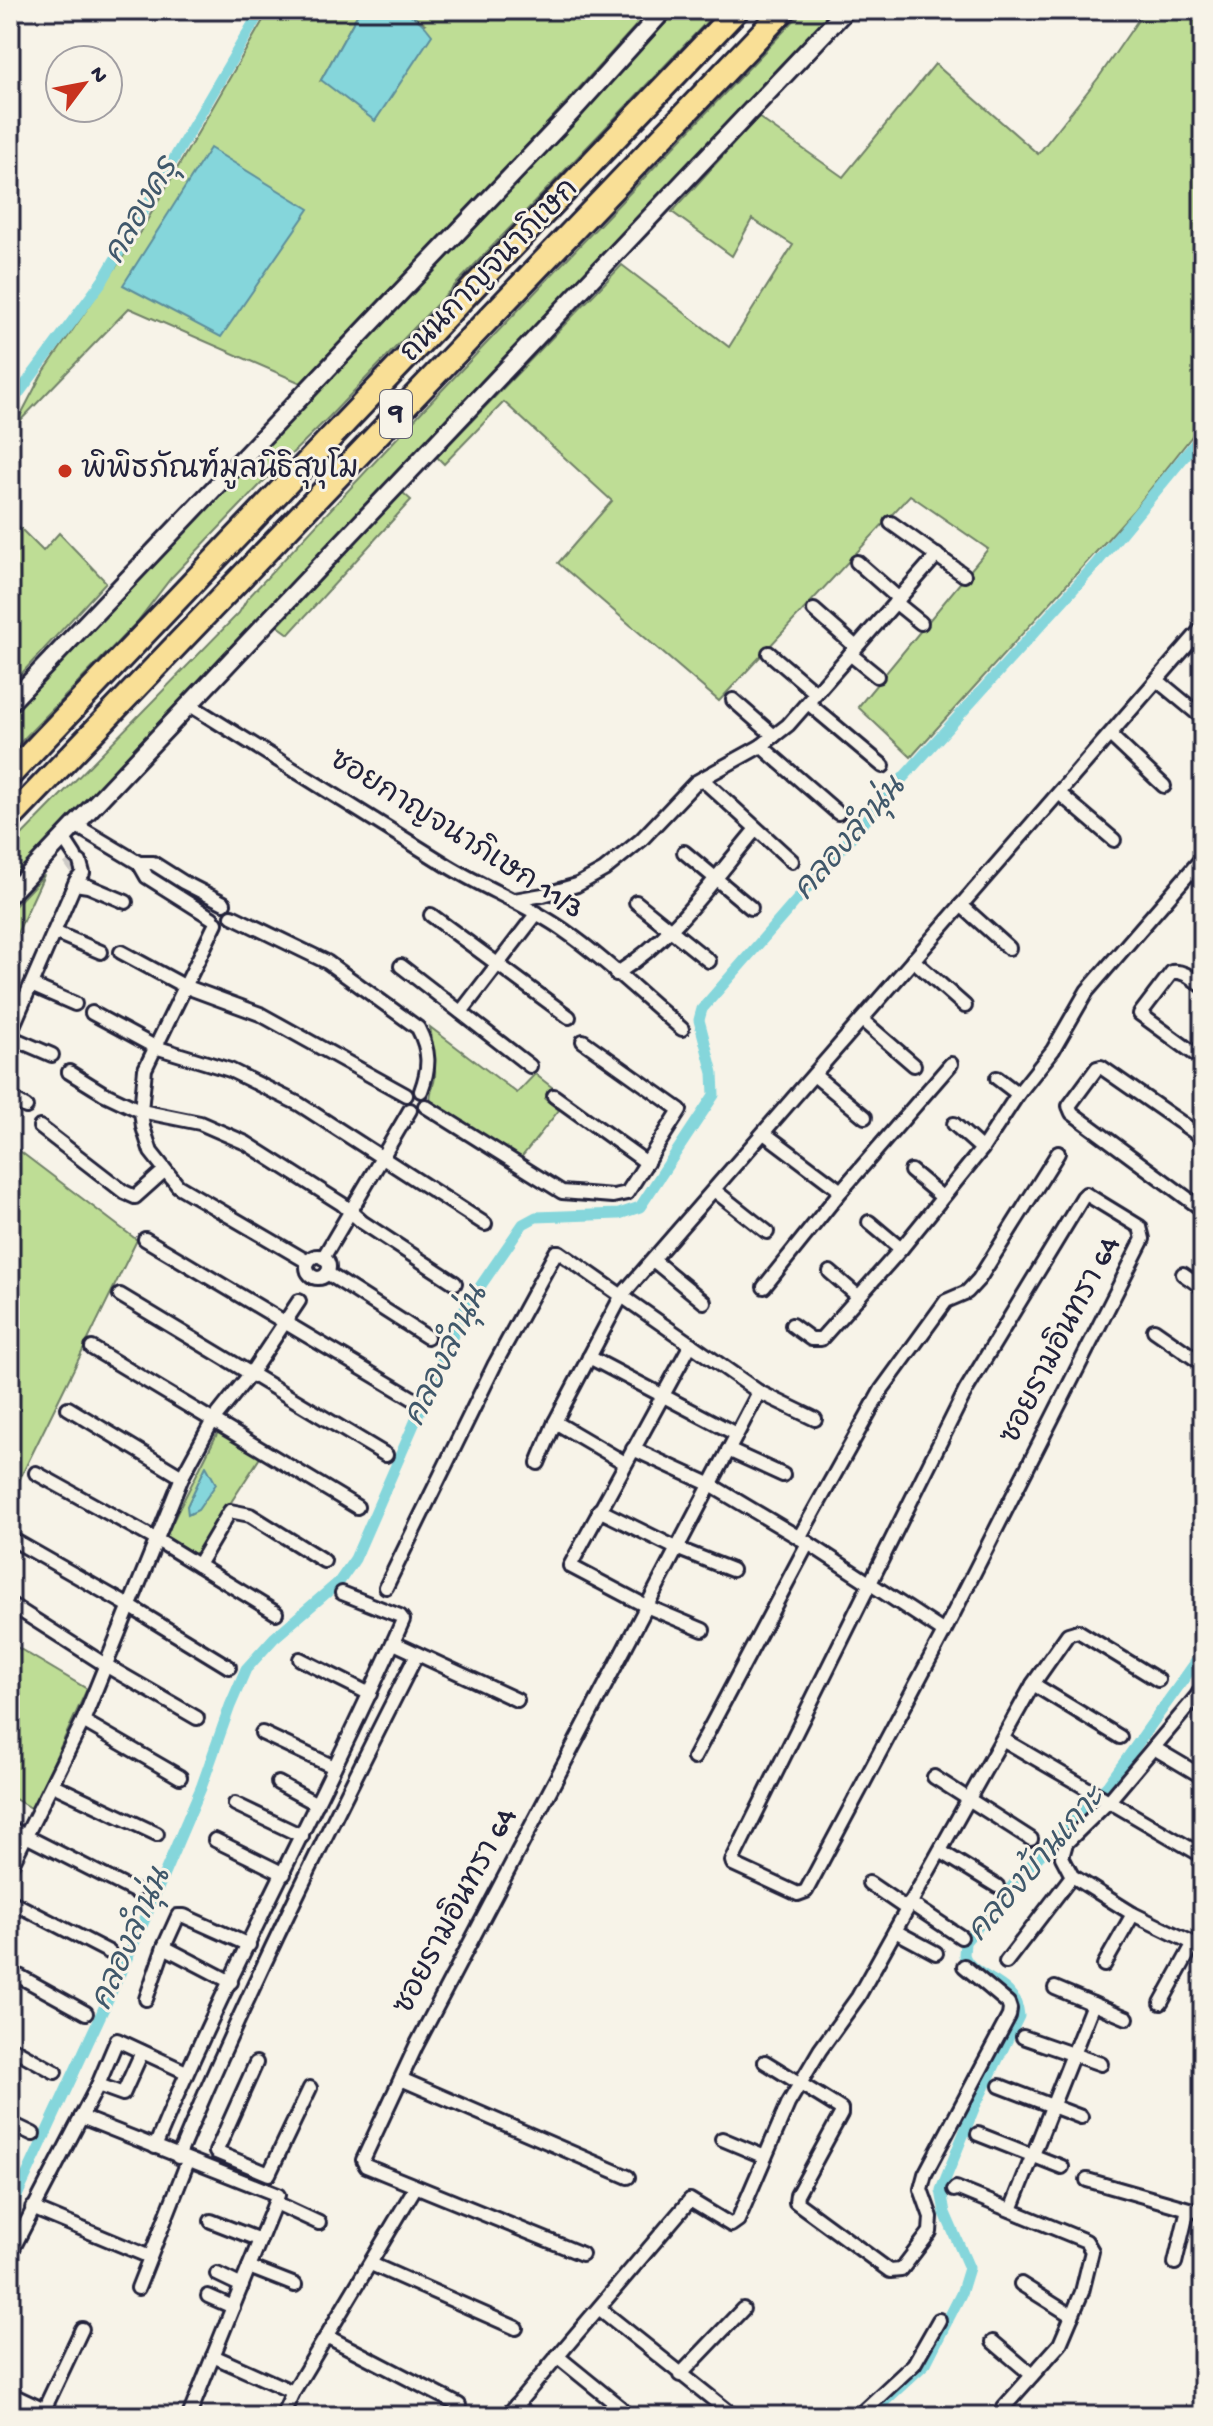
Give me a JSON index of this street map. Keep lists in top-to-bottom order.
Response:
{
  "streets": {
    "highway": ["ถนนกาญจนาภิเษก", "9"],
    "street": ["ซอยกาญจนาภิเษก 11/3", "ซอยรามอินทรา 64"]
  },
  "water": ["คลองครุ", "คลองลำนุ่น", "คลองบ้านเกาะ"],
  "places": ["พิพิธภัณฑ์มูลนิธิสุขุโม"],
  "north": "top right"
}
